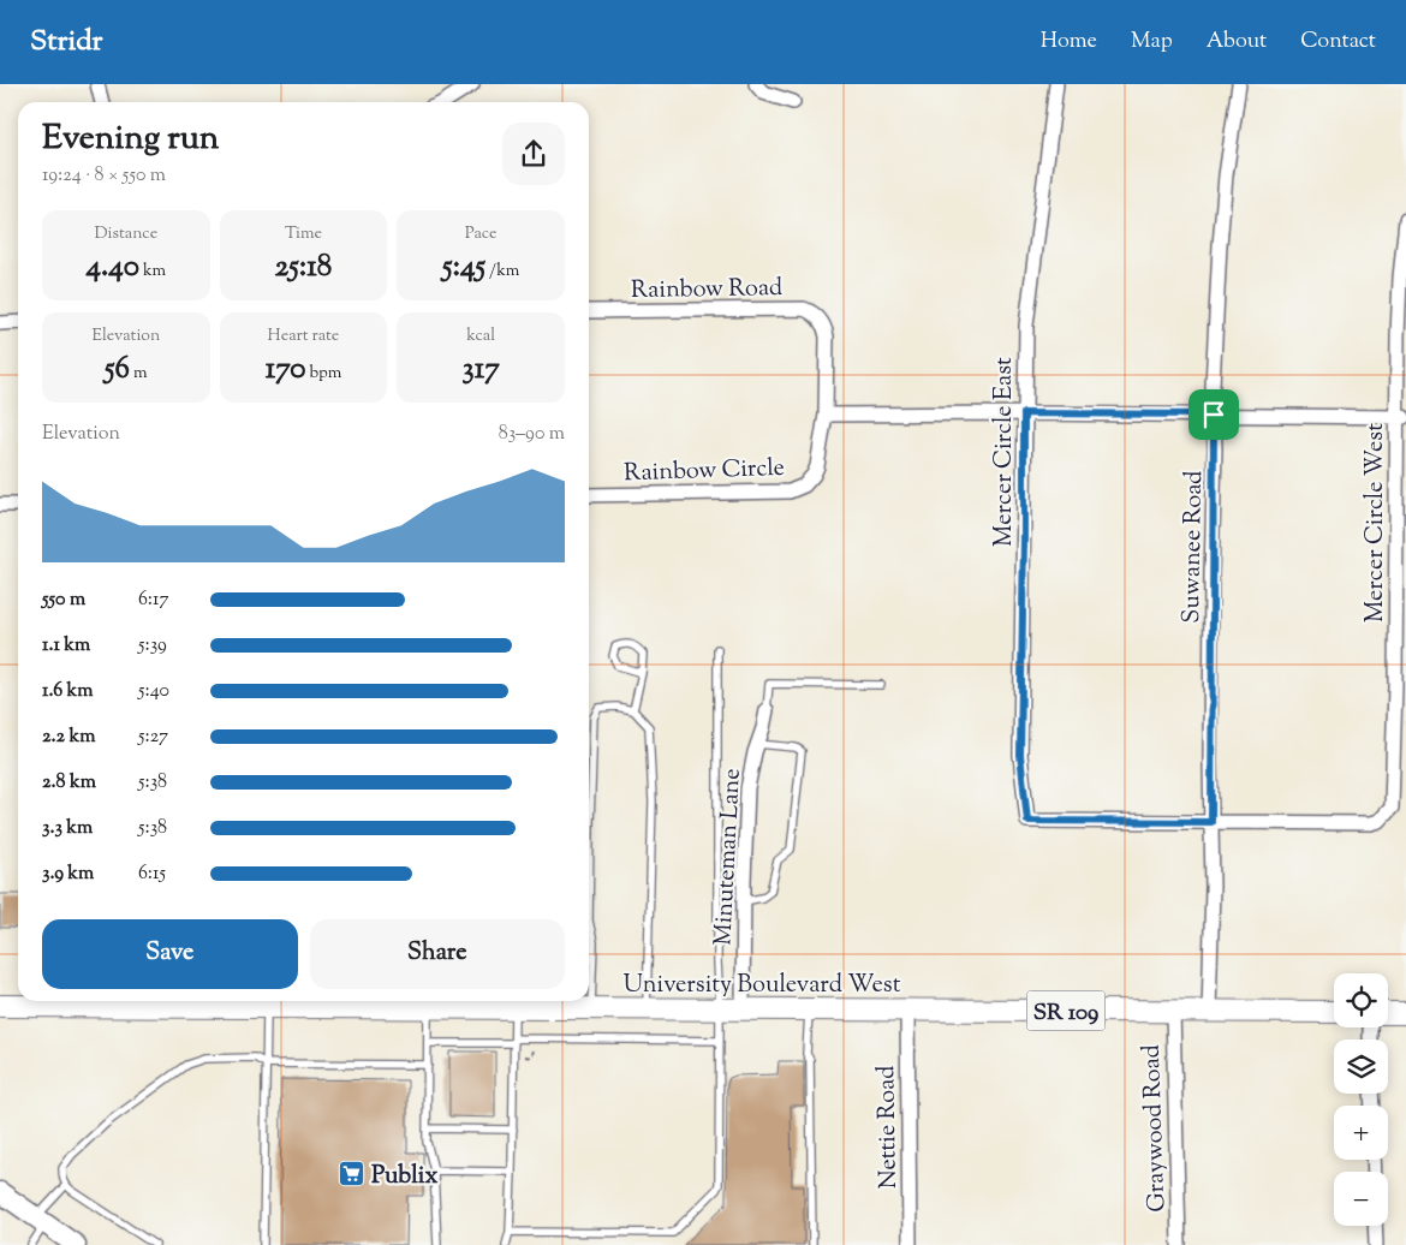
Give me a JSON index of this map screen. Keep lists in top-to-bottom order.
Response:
{
  "streets": {
    "main road": ["University Boulevard West", "SR 109"],
    "street": [
      "Rainbow Road",
      "Mercer Circle East",
      "Rainbow Circle",
      "Mercer Circle West",
      "Suwanee Road",
      "Minuteman Lane",
      "Nettie Road",
      "Graywood Road"
    ]
  },
  "crossings": [
    ["Rainbow Road", "Rainbow Circle"],
    ["Mercer Circle East", "Mercer Circle West"],
    ["Mercer Circle East", "Suwanee Road"],
    ["Mercer Circle West", "Suwanee Road"],
    ["Suwanee Road", "University Boulevard West"],
    ["Minuteman Lane", "University Boulevard West"],
    ["University Boulevard West", "Nettie Road"],
    ["University Boulevard West", "Graywood Road"]
  ],
  "places": {
    "supermarket": ["Publix"]
  },
  "page": {
    "header": "Stridr",
    "nav": [
      "Home",
      "Map",
      "About",
      "Contact"
    ],
    "heading": ["Evening run", "19:24 · 8 × 550 m"],
    "stats": [
      ["Distance", "4.40 km"],
      ["Time", "25:18"],
      ["Pace", "5:45 /km"],
      ["Elevation", "56 m"],
      ["Heart rate", "170 bpm"],
      ["kcal", "317"]
    ],
    "chart": ["Elevation", "83–90 m"],
    "list": [
      {
        "name": "550 m",
        "note": "6:17"
      },
      {
        "name": "1.1 km",
        "note": "5:39"
      },
      {
        "name": "1.6 km",
        "note": "5:40"
      },
      {
        "name": "2.2 km",
        "note": "5:27"
      },
      {
        "name": "2.8 km",
        "note": "5:38"
      },
      {
        "name": "3.3 km",
        "note": "5:38"
      },
      {
        "name": "3.9 km",
        "note": "6:15"
      }
    ],
    "buttons": ["Save", "Share"],
    "map_buttons": ["+", "−"]
  }
}
